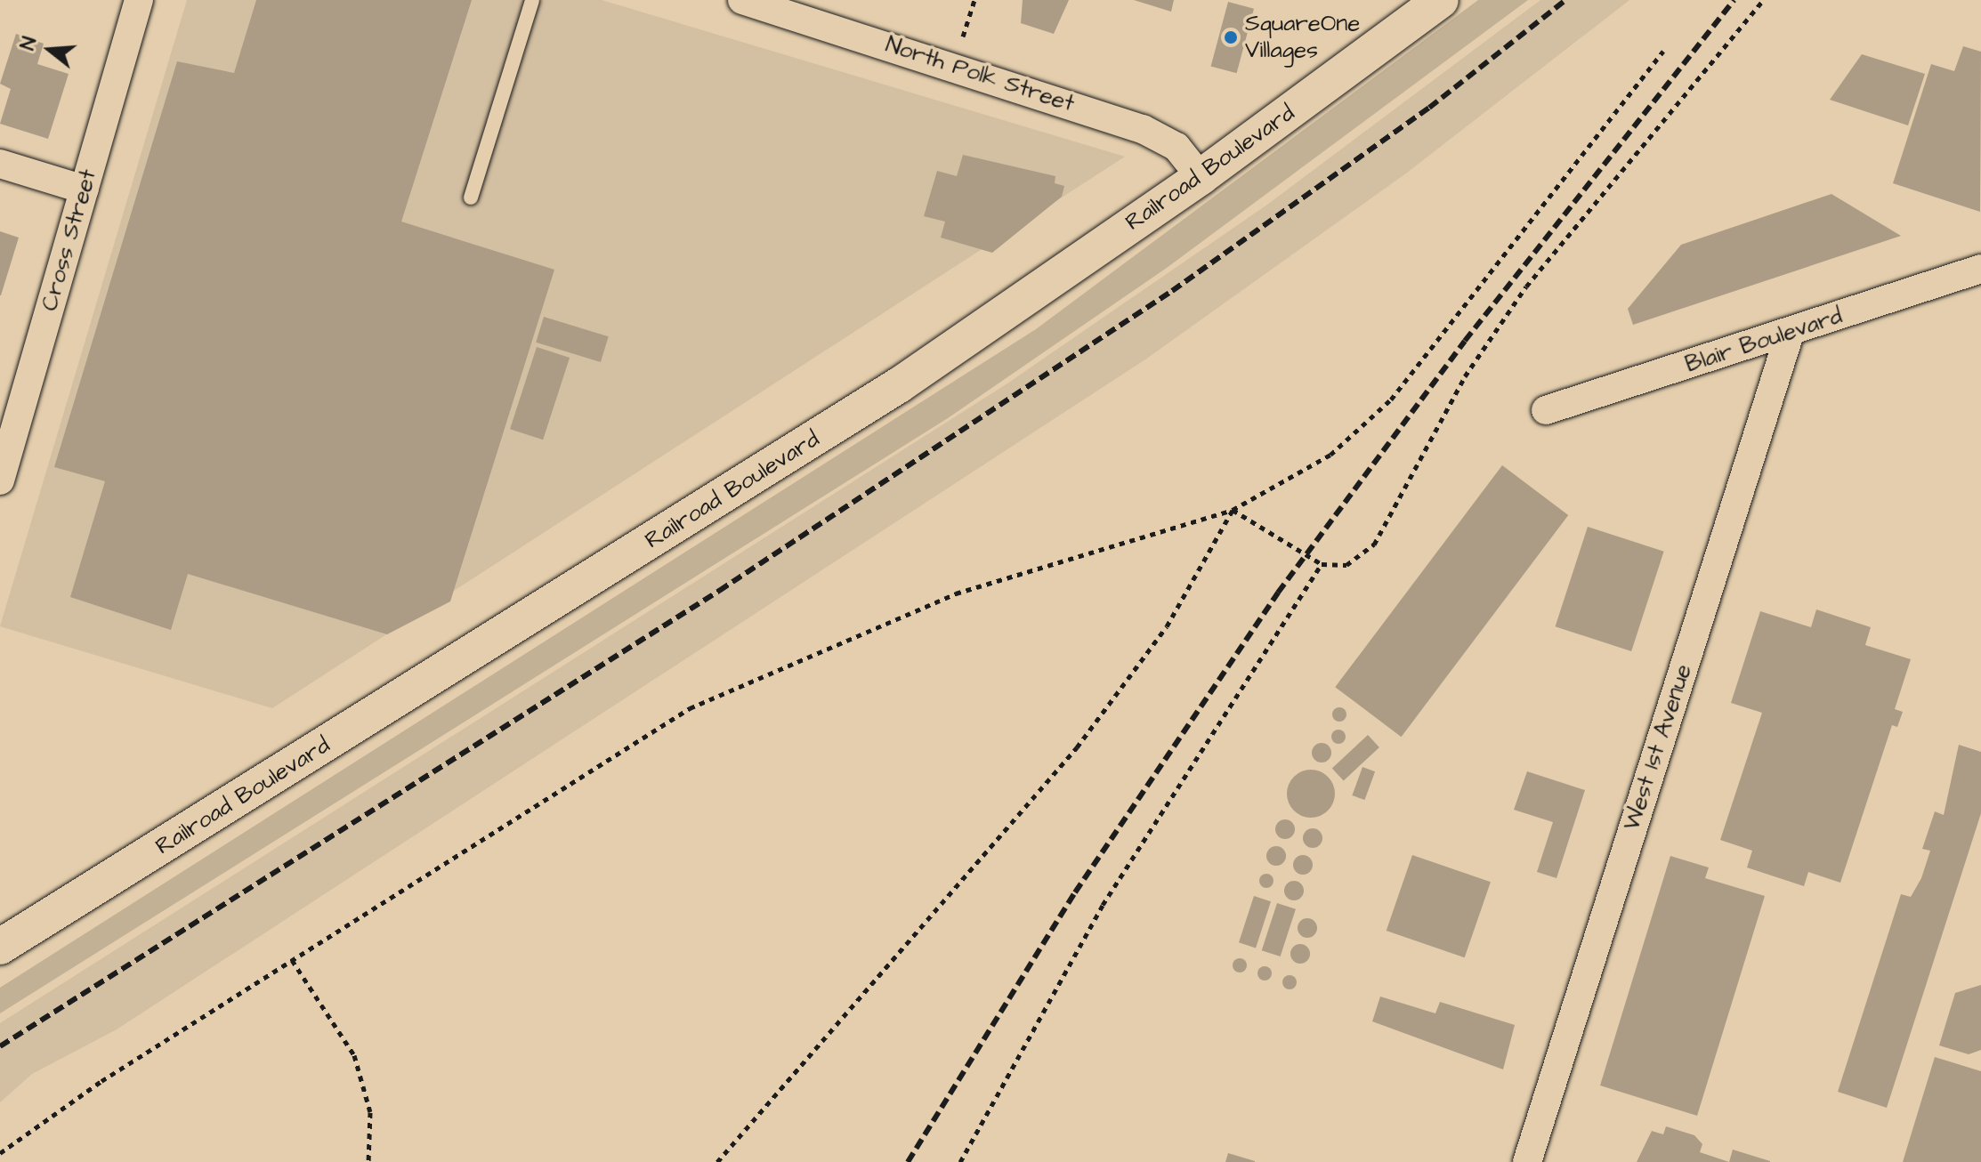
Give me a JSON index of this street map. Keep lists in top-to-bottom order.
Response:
{
  "streets": {
    "street": [
      "North Polk Street",
      "Railroad Boulevard",
      "Cross Street",
      "Blair Boulevard",
      "West 1st Avenue"
    ]
  },
  "crossings": [
    ["North Polk Street", "Railroad Boulevard"],
    ["Blair Boulevard", "West 1st Avenue"]
  ],
  "places": ["SquareOne Villages"],
  "north": "left"
}
